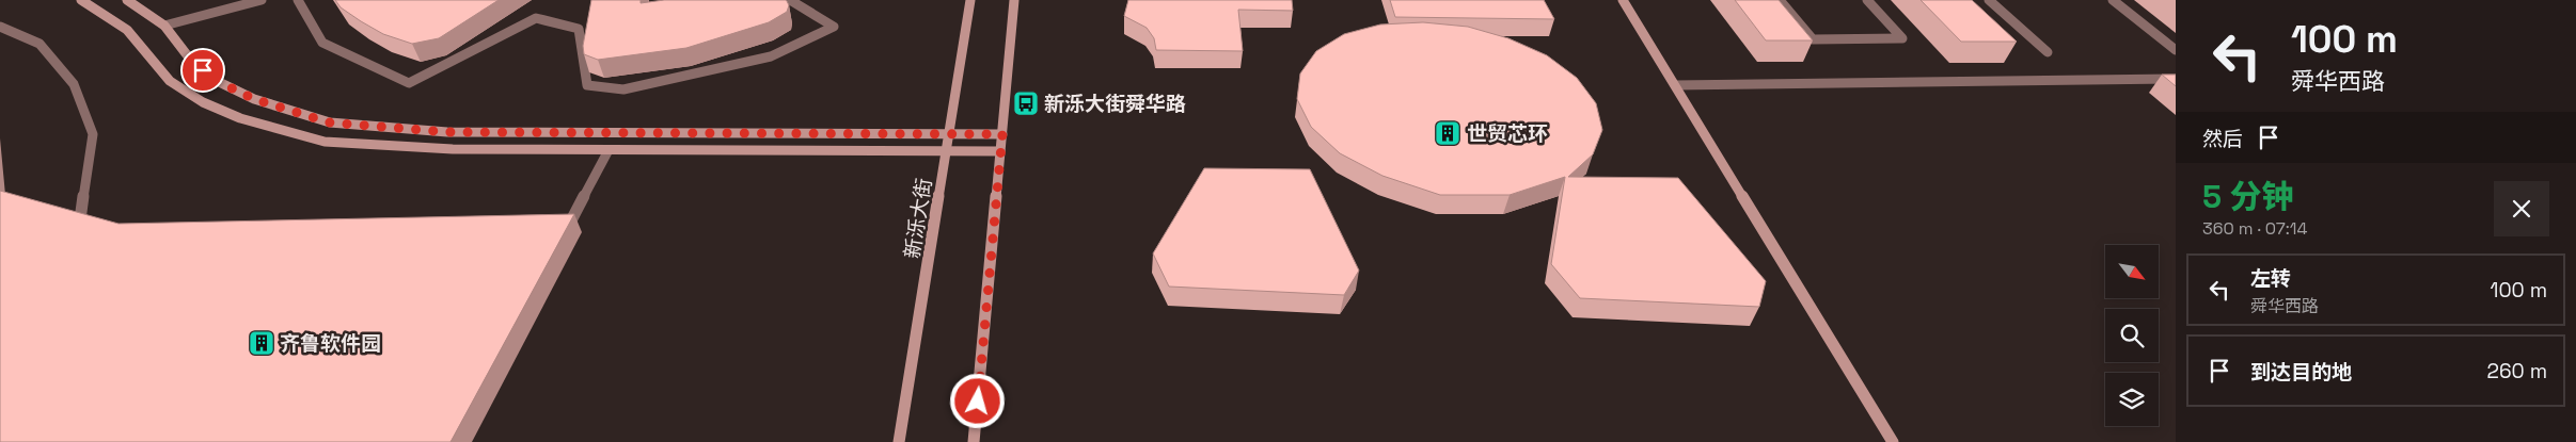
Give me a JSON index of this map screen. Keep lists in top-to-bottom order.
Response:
{
  "streets": {
    "main road": ["新泺大街"]
  },
  "places": {
    "bus stop": ["新泺大街舜华路"],
    "building": ["世贸芯环", "齐鲁软件园"]
  },
  "north": "bottom right",
  "page": {
    "turn": ["100 m", "舜华西路"],
    "then": "然后",
    "heading": ["5 分钟", "360 m · 07:14"],
    "list": [
      {
        "name": "左转",
        "note": "舜华西路",
        "value": "100 m"
      },
      {
        "name": "到达目的地",
        "value": "260 m"
      }
    ]
  }
}
